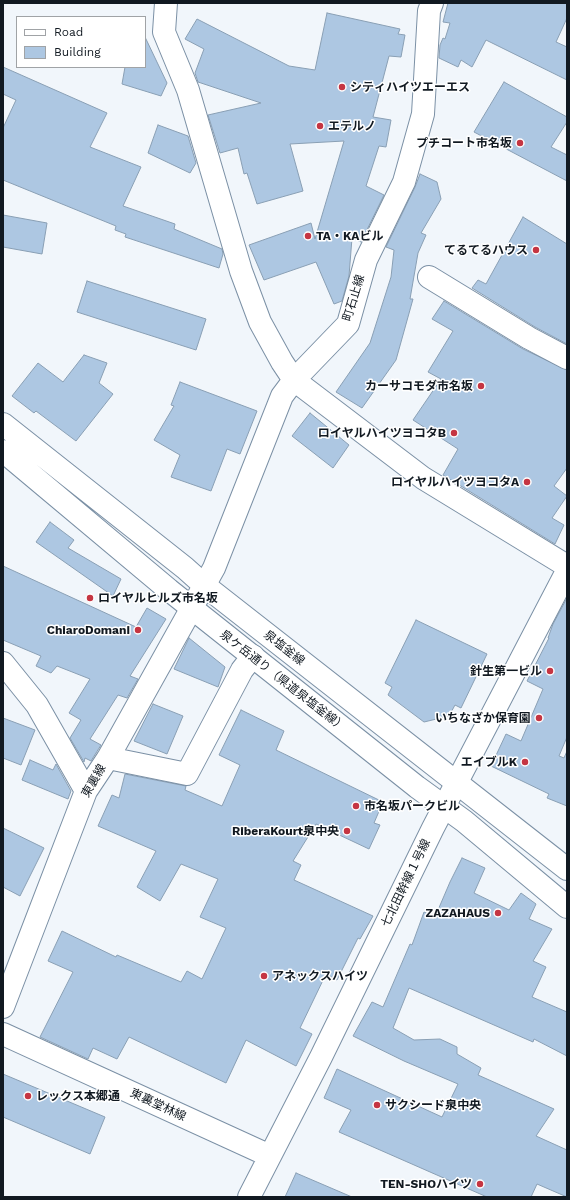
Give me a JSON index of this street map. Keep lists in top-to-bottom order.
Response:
{
  "streets": {
    "street": [
      "町石止線",
      "泉塩釜線",
      "泉ケ岳通り（県道泉塩釜線）",
      "東裏線",
      "七北田幹線１号線",
      "東裏堂林線"
    ]
  },
  "crossings": [
    ["町石止線", "泉塩釜線"],
    ["町石止線", "東裏線"],
    ["泉塩釜線", "東裏線"],
    ["泉塩釜線", "七北田幹線１号線"],
    ["泉ケ岳通り（県道泉塩釜線）", "東裏線"],
    ["泉ケ岳通り（県道泉塩釜線）", "七北田幹線１号線"],
    ["七北田幹線１号線", "東裏堂林線"]
  ],
  "places": [
    "シティハイツエーエス",
    "エテルノ",
    "プチコート市名坂",
    "TA・KAビル",
    "てるてるハウス",
    "カーサコモダ市名坂",
    "ロイヤルハイツヨコタB",
    "ロイヤルハイツヨコタA",
    "ロイヤルヒルズ市名坂",
    "ChiaroDomani",
    "針生第一ビル",
    "いちなざか保育園",
    "エイブルK",
    "市名坂パークビル",
    "RiberaKourt泉中央",
    "ZAZAHAUS",
    "アネックスハイツ",
    "レックス本郷通",
    "サクシード泉中央",
    "TEN-SHOハイツ"
  ],
  "legend": ["Road", "Building"]
}
